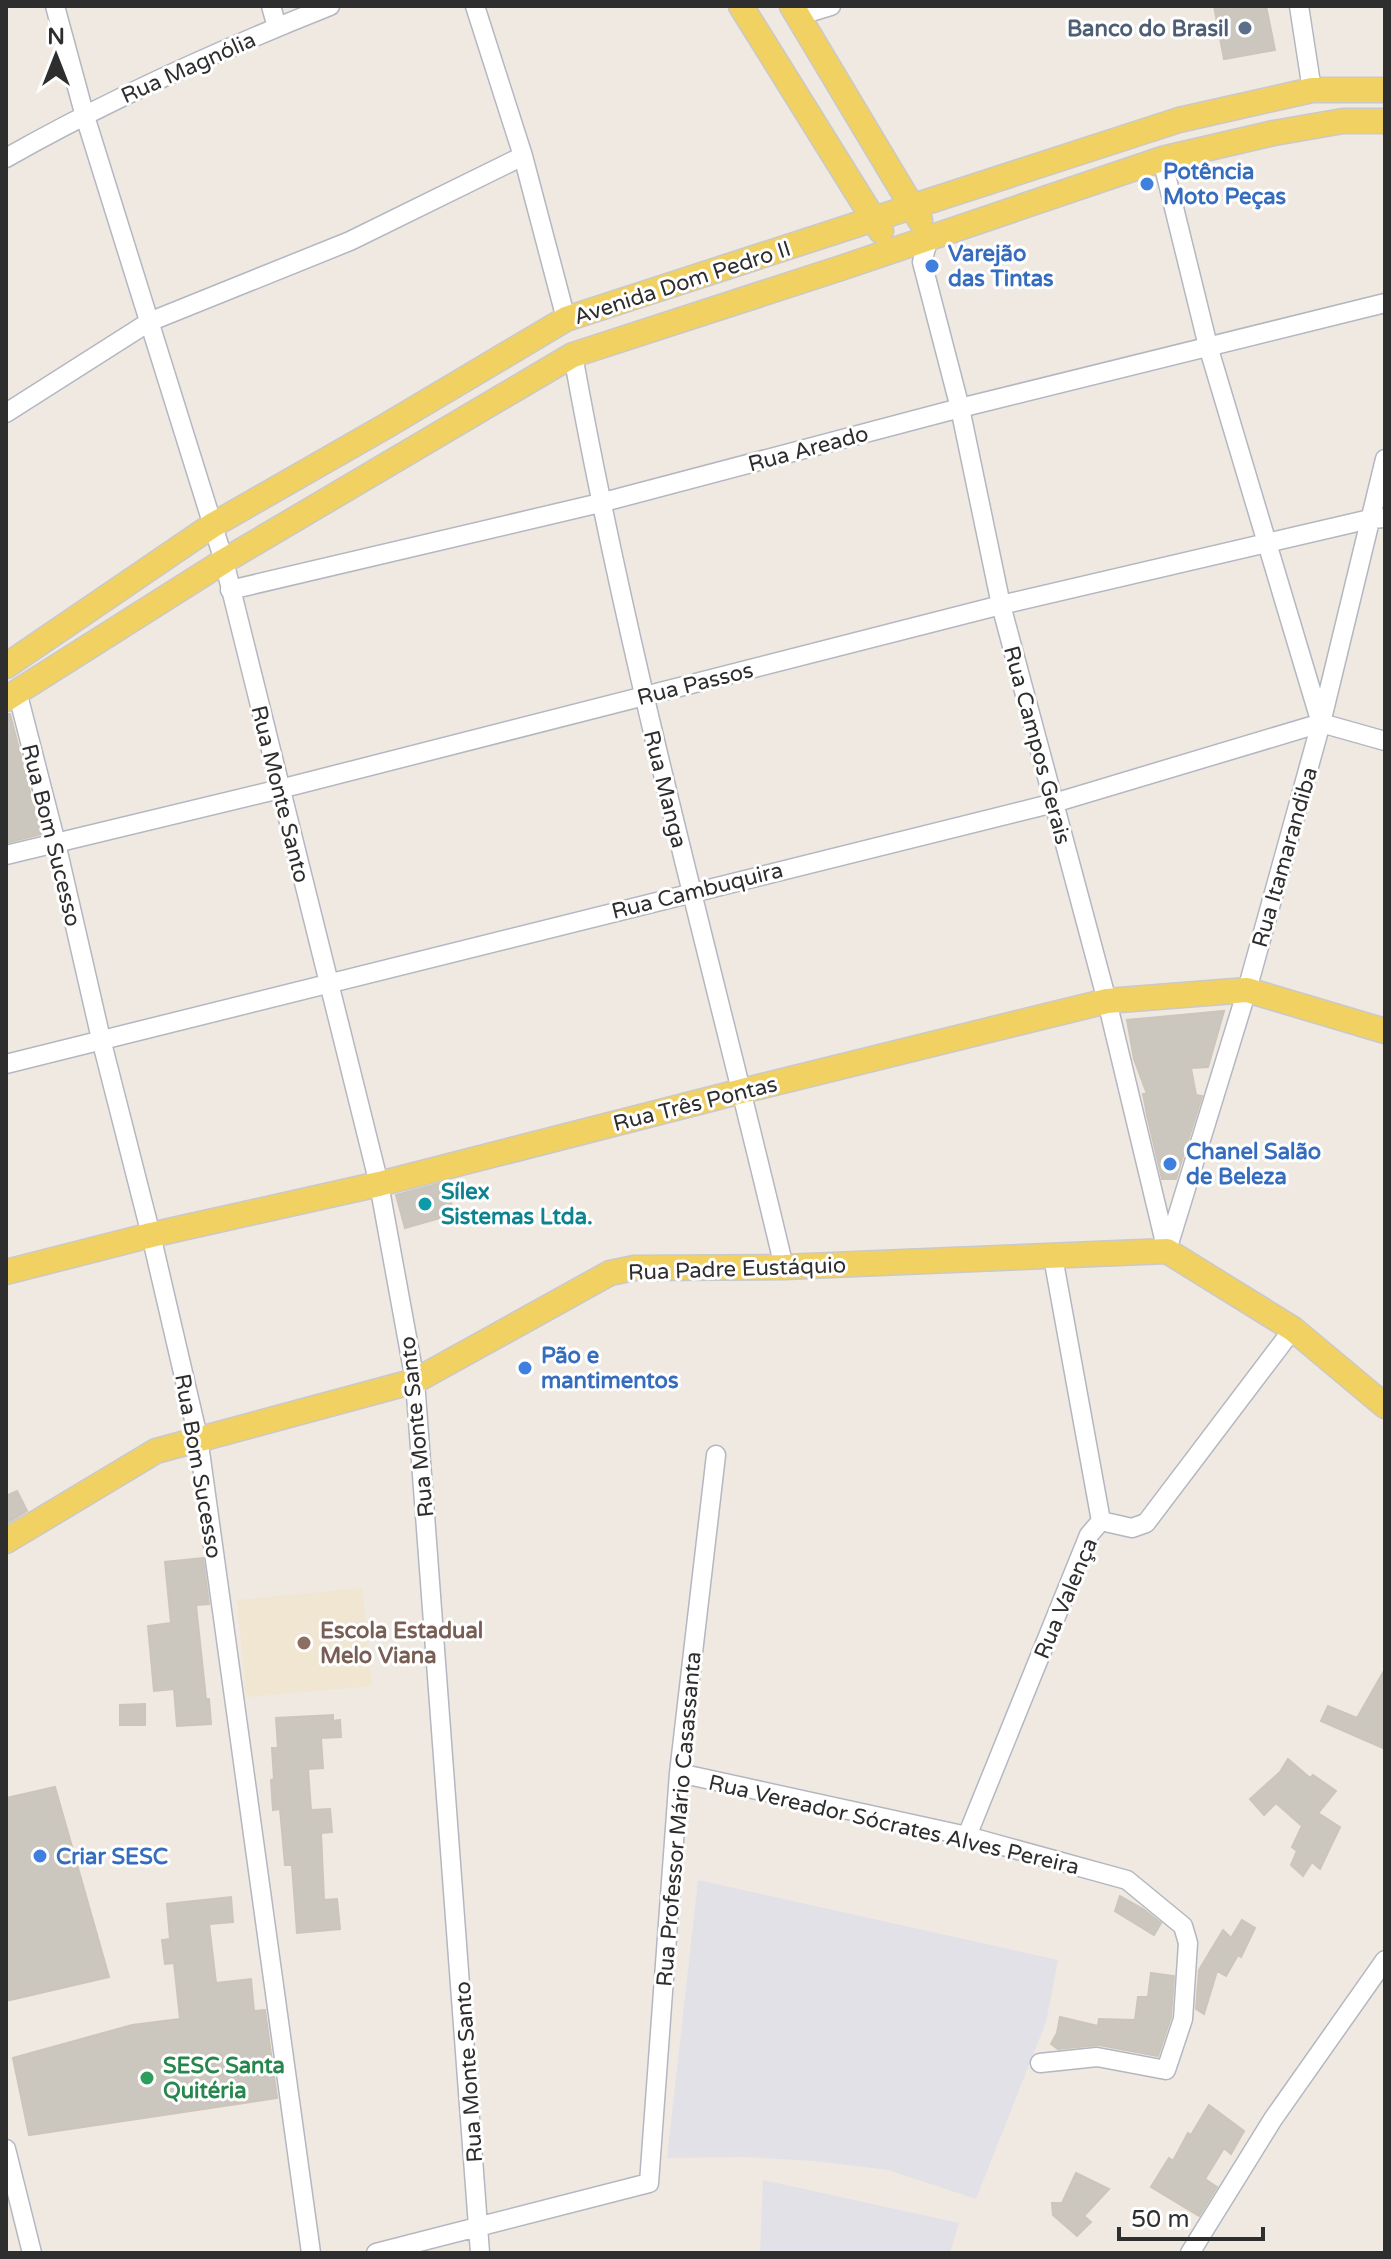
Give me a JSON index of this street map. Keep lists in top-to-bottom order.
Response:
{
  "streets": {
    "main road": ["Avenida Dom Pedro II", "Rua Três Pontas", "Rua Padre Eustáquio"],
    "street": [
      "Rua Magnólia",
      "Rua Areado",
      "Rua Passos",
      "Rua Campos Gerais",
      "Rua Manga",
      "Rua Monte Santo",
      "Rua Bom Sucesso",
      "Rua Itamarandiba",
      "Rua Cambuquira",
      "Rua Valença",
      "Rua Professor Mário Casassanta",
      "Rua Vereador Sócrates Alves Pereira"
    ]
  },
  "crossings": [
    ["Rua Magnólia", "Rua Monte Santo"],
    ["Avenida Dom Pedro II", "Rua Campos Gerais"],
    ["Avenida Dom Pedro II", "Rua Manga"],
    ["Avenida Dom Pedro II", "Rua Monte Santo"],
    ["Avenida Dom Pedro II", "Rua Bom Sucesso"],
    ["Rua Areado", "Rua Campos Gerais"],
    ["Rua Areado", "Rua Manga"],
    ["Rua Areado", "Rua Monte Santo"],
    ["Rua Passos", "Rua Campos Gerais"],
    ["Rua Passos", "Rua Manga"],
    ["Rua Passos", "Rua Monte Santo"],
    ["Rua Passos", "Rua Bom Sucesso"],
    ["Rua Passos", "Rua Itamarandiba"],
    ["Rua Campos Gerais", "Rua Itamarandiba"],
    ["Rua Campos Gerais", "Rua Cambuquira"],
    ["Rua Campos Gerais", "Rua Três Pontas"],
    ["Rua Campos Gerais", "Rua Padre Eustáquio"],
    ["Rua Manga", "Rua Cambuquira"],
    ["Rua Manga", "Rua Três Pontas"],
    ["Rua Manga", "Rua Padre Eustáquio"],
    ["Rua Monte Santo", "Rua Cambuquira"],
    ["Rua Monte Santo", "Rua Três Pontas"],
    ["Rua Monte Santo", "Rua Padre Eustáquio"],
    ["Rua Monte Santo", "Rua Professor Mário Casassanta"],
    ["Rua Bom Sucesso", "Rua Cambuquira"],
    ["Rua Bom Sucesso", "Rua Três Pontas"],
    ["Rua Bom Sucesso", "Rua Padre Eustáquio"],
    ["Rua Itamarandiba", "Rua Cambuquira"],
    ["Rua Itamarandiba", "Rua Três Pontas"],
    ["Rua Itamarandiba", "Rua Padre Eustáquio"],
    ["Rua Padre Eustáquio", "Rua Valença"],
    ["Rua Valença", "Rua Vereador Sócrates Alves Pereira"],
    ["Rua Professor Mário Casassanta", "Rua Vereador Sócrates Alves Pereira"]
  ],
  "places": [
    "Banco do Brasil",
    "Potência Moto Peças",
    "Varejão das Tintas",
    "Chanel Salão de Beleza",
    "Sílex Sistemas Ltda.",
    "Pão e mantimentos",
    "Escola Estadual Melo Viana",
    "Criar SESC",
    "SESC Santa Quitéria"
  ],
  "scale_bar": "50 m",
  "north": "top"
}
